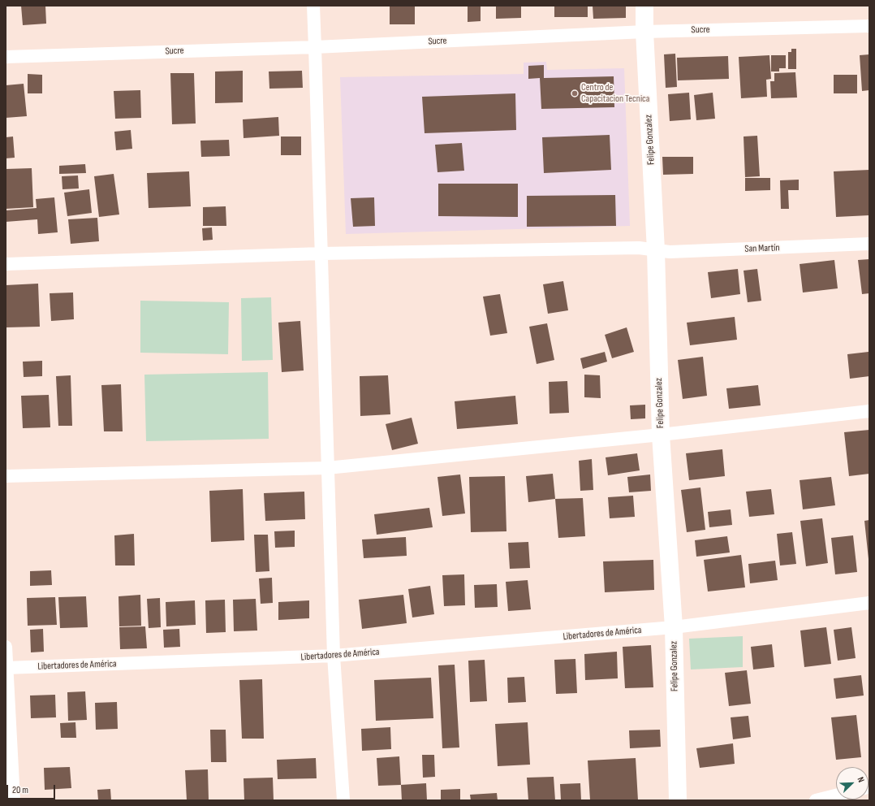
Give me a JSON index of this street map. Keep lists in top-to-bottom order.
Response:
{
  "streets": {
    "street": [
      "Sucre",
      "Felipe Gonzalez",
      "San Martín",
      "Libertadores de América"
    ]
  },
  "crossings": [
    ["Sucre", "Felipe Gonzalez"],
    ["Felipe Gonzalez", "San Martín"],
    ["Felipe Gonzalez", "Libertadores de América"]
  ],
  "places": ["Centro de Capacitacion Tecnica"],
  "scale_bar": "20 m",
  "north": "top right"
}
